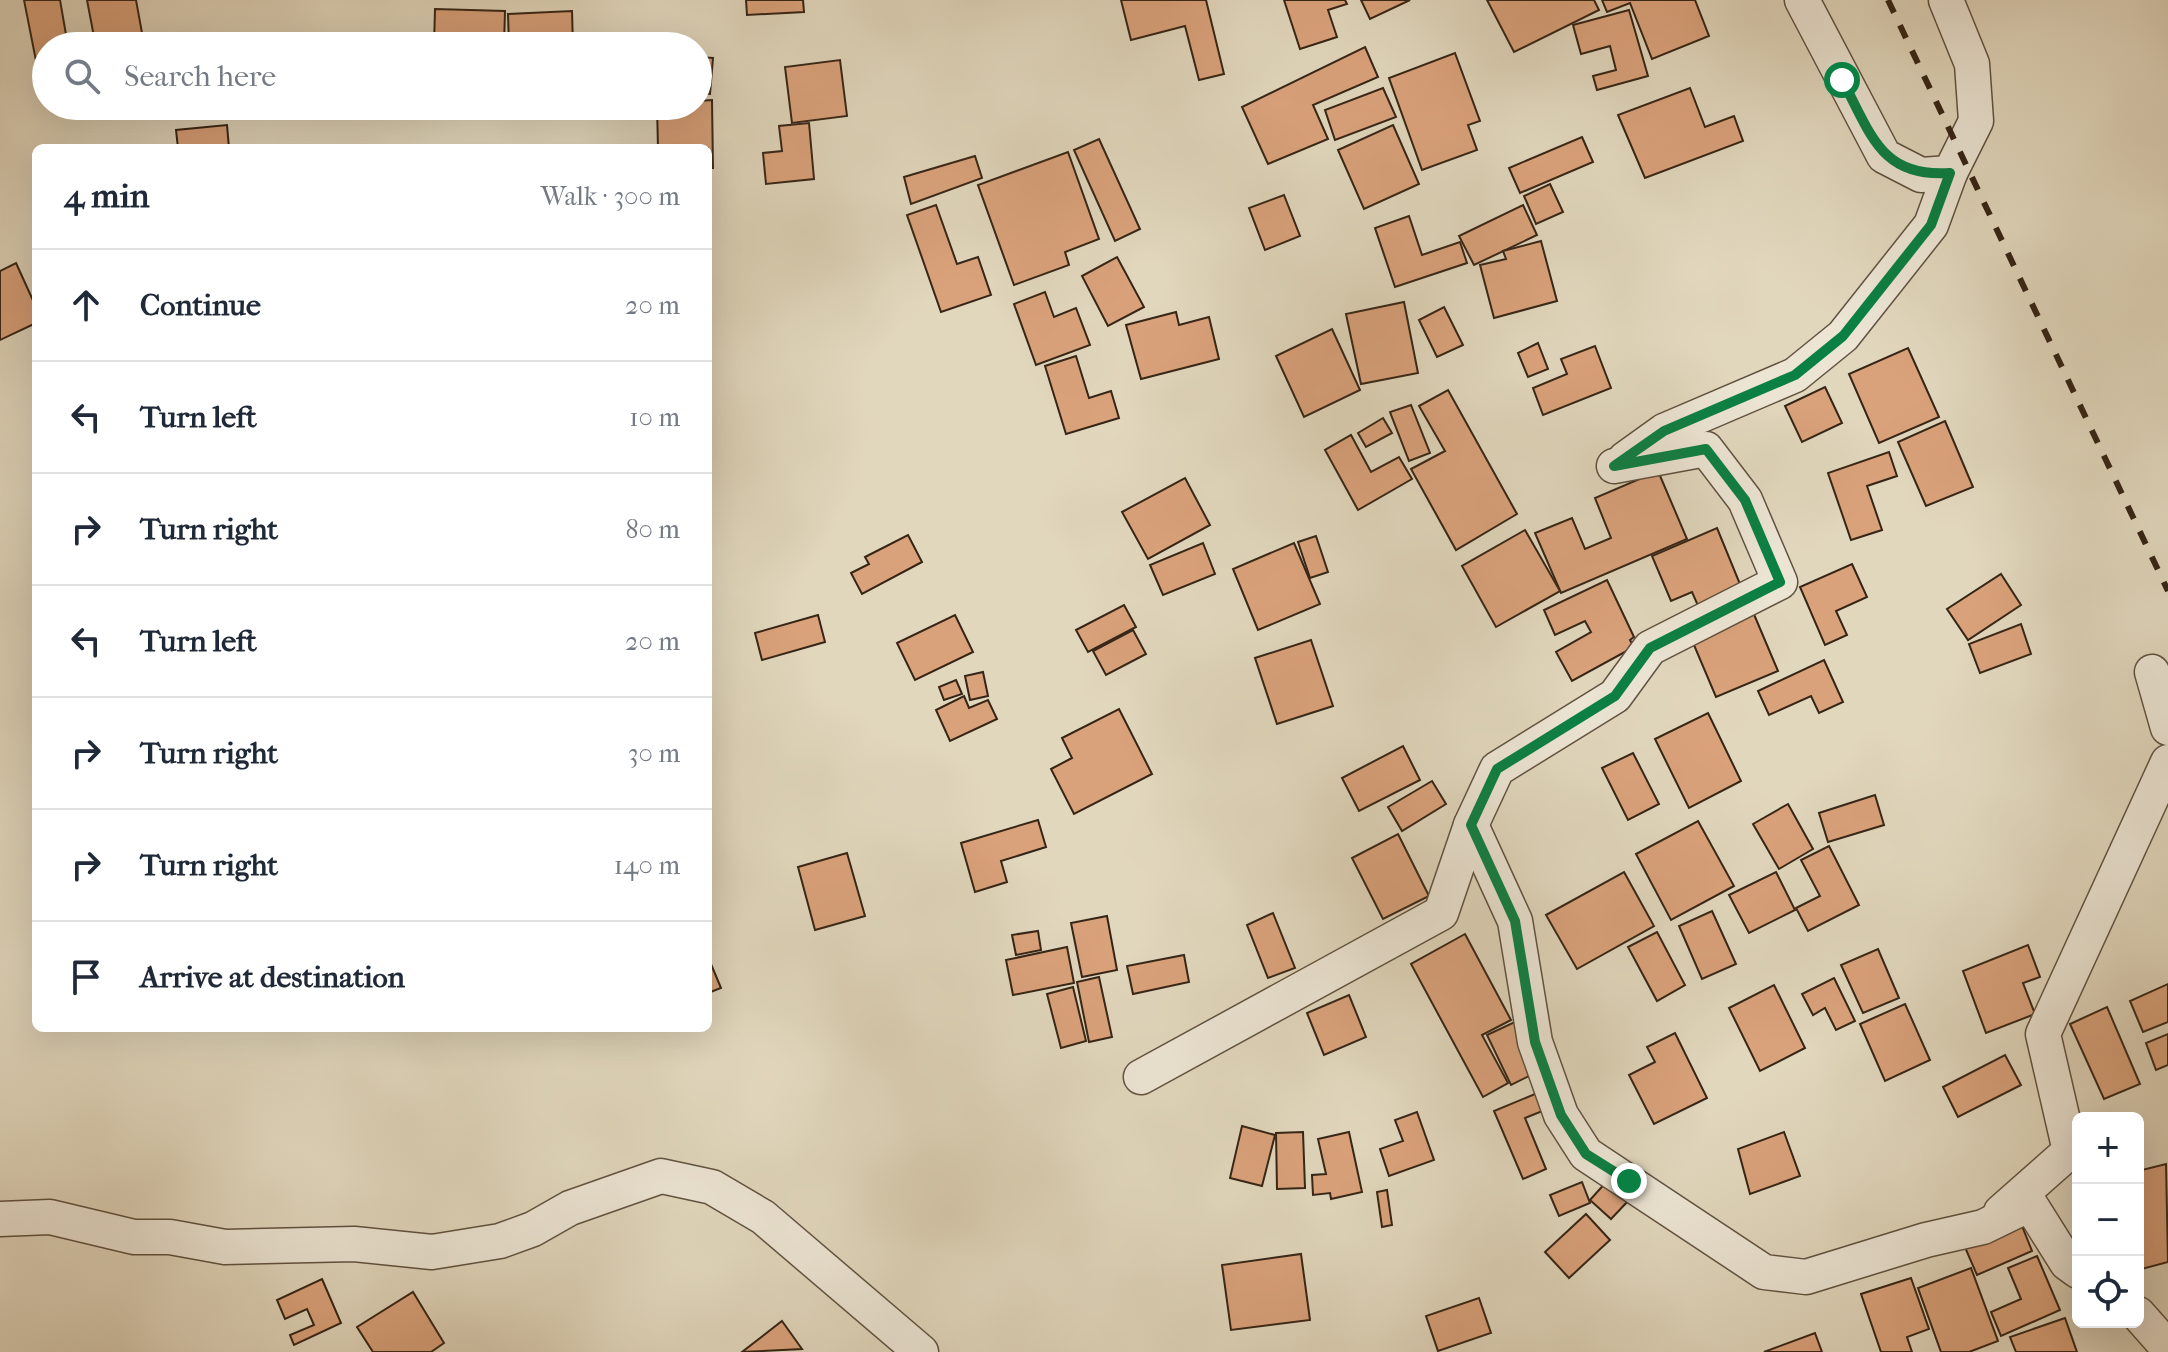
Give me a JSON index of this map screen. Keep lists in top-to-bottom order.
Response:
{
  "page": {
    "search": "Search here",
    "heading": ["4 min", "Walk · 300 m"],
    "list": [
      ["Continue", "20 m"],
      ["Turn left", "10 m"],
      ["Turn right", "80 m"],
      ["Turn left", "20 m"],
      ["Turn right", "30 m"],
      ["Turn right", "140 m"],
      "Arrive at destination"
    ],
    "map_buttons": ["+", "−"]
  }
}
